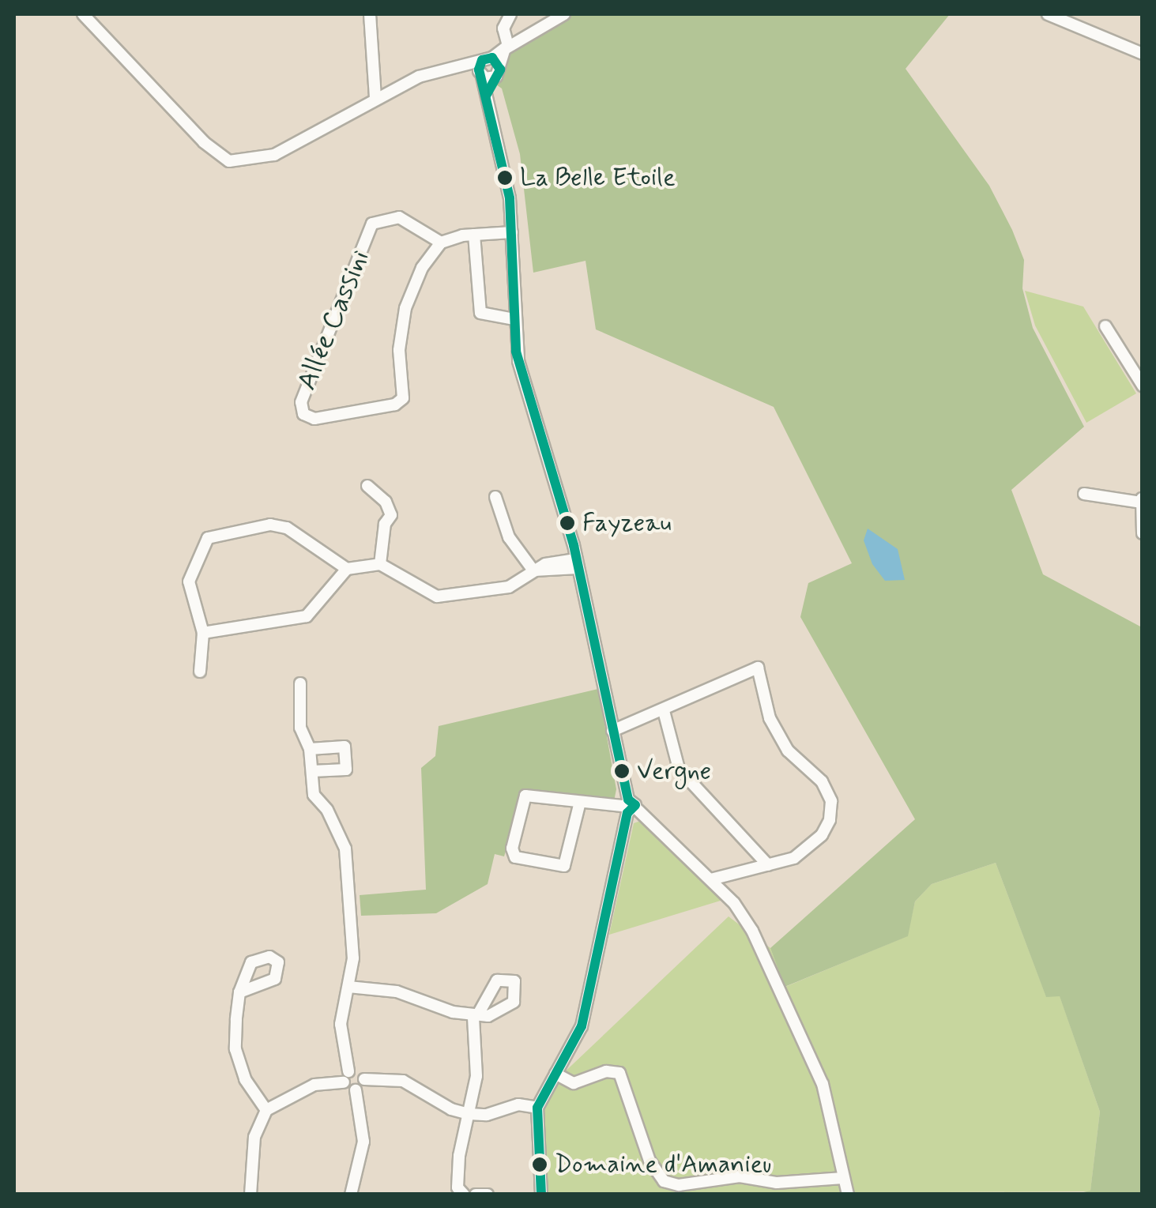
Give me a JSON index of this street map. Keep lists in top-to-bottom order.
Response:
{
  "streets": {
    "street": ["Allée Cassini"]
  },
  "places": [
    "La Belle Etoile",
    "Fayzeau",
    "Vergne",
    "Domaine d'Amanieu"
  ]
}
